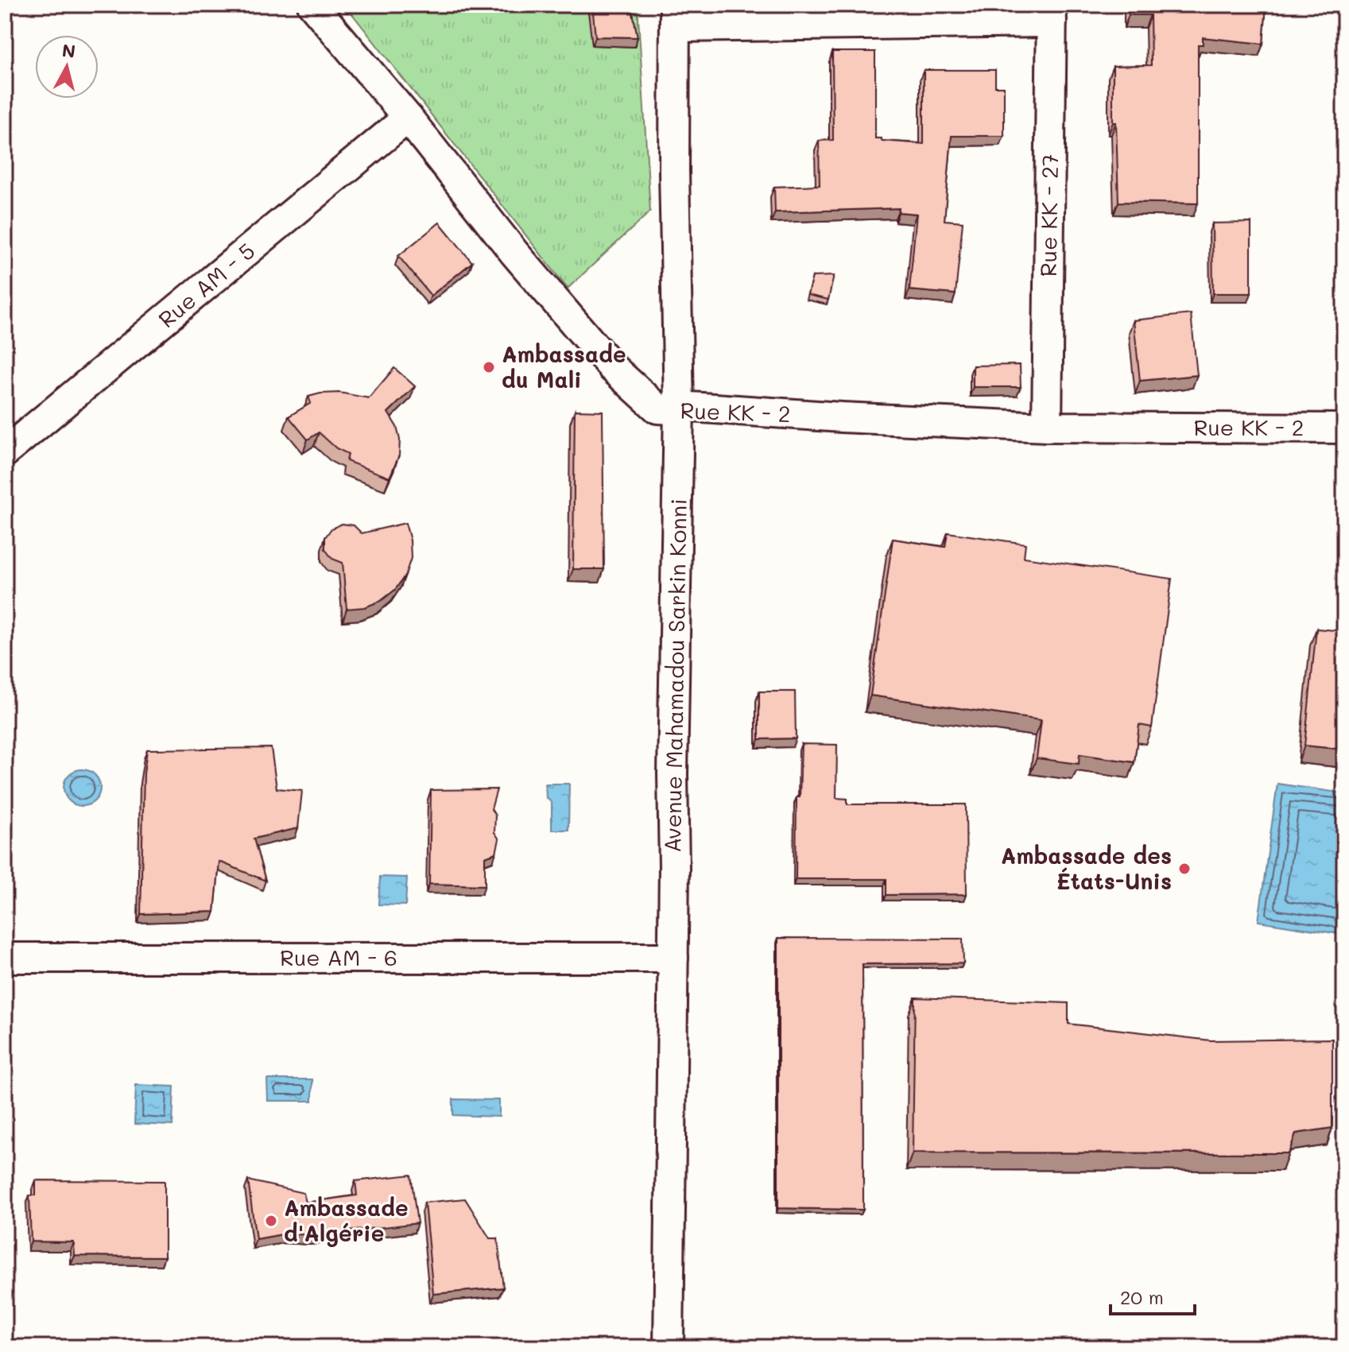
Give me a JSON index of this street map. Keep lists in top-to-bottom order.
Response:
{
  "streets": {
    "street": [
      "Rue KK - 27",
      "Rue AM - 5",
      "Rue KK - 2",
      "Avenue Mahamadou Sarkin Konni",
      "Rue AM - 6"
    ]
  },
  "crossings": [
    ["Rue KK - 27", "Rue KK - 2"],
    ["Rue AM - 5", "Rue KK - 2"],
    ["Rue KK - 2", "Avenue Mahamadou Sarkin Konni"],
    ["Avenue Mahamadou Sarkin Konni", "Rue AM - 6"]
  ],
  "places": ["Ambassade du Mali", "Ambassade des États-Unis", "Ambassade d'Algérie"],
  "scale_bar": "20 m",
  "north": "top"
}
